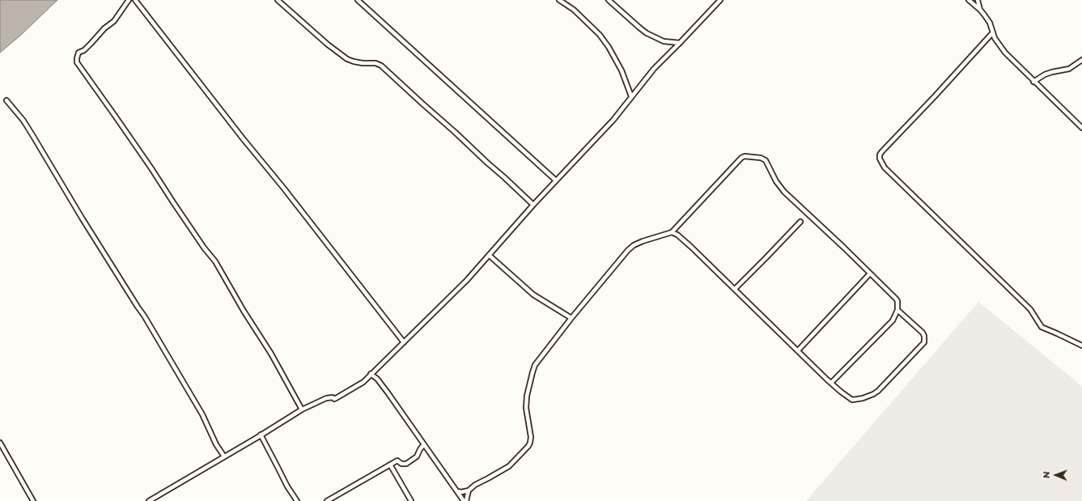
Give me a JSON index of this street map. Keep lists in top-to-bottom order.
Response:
{
  "north": "left"
}
